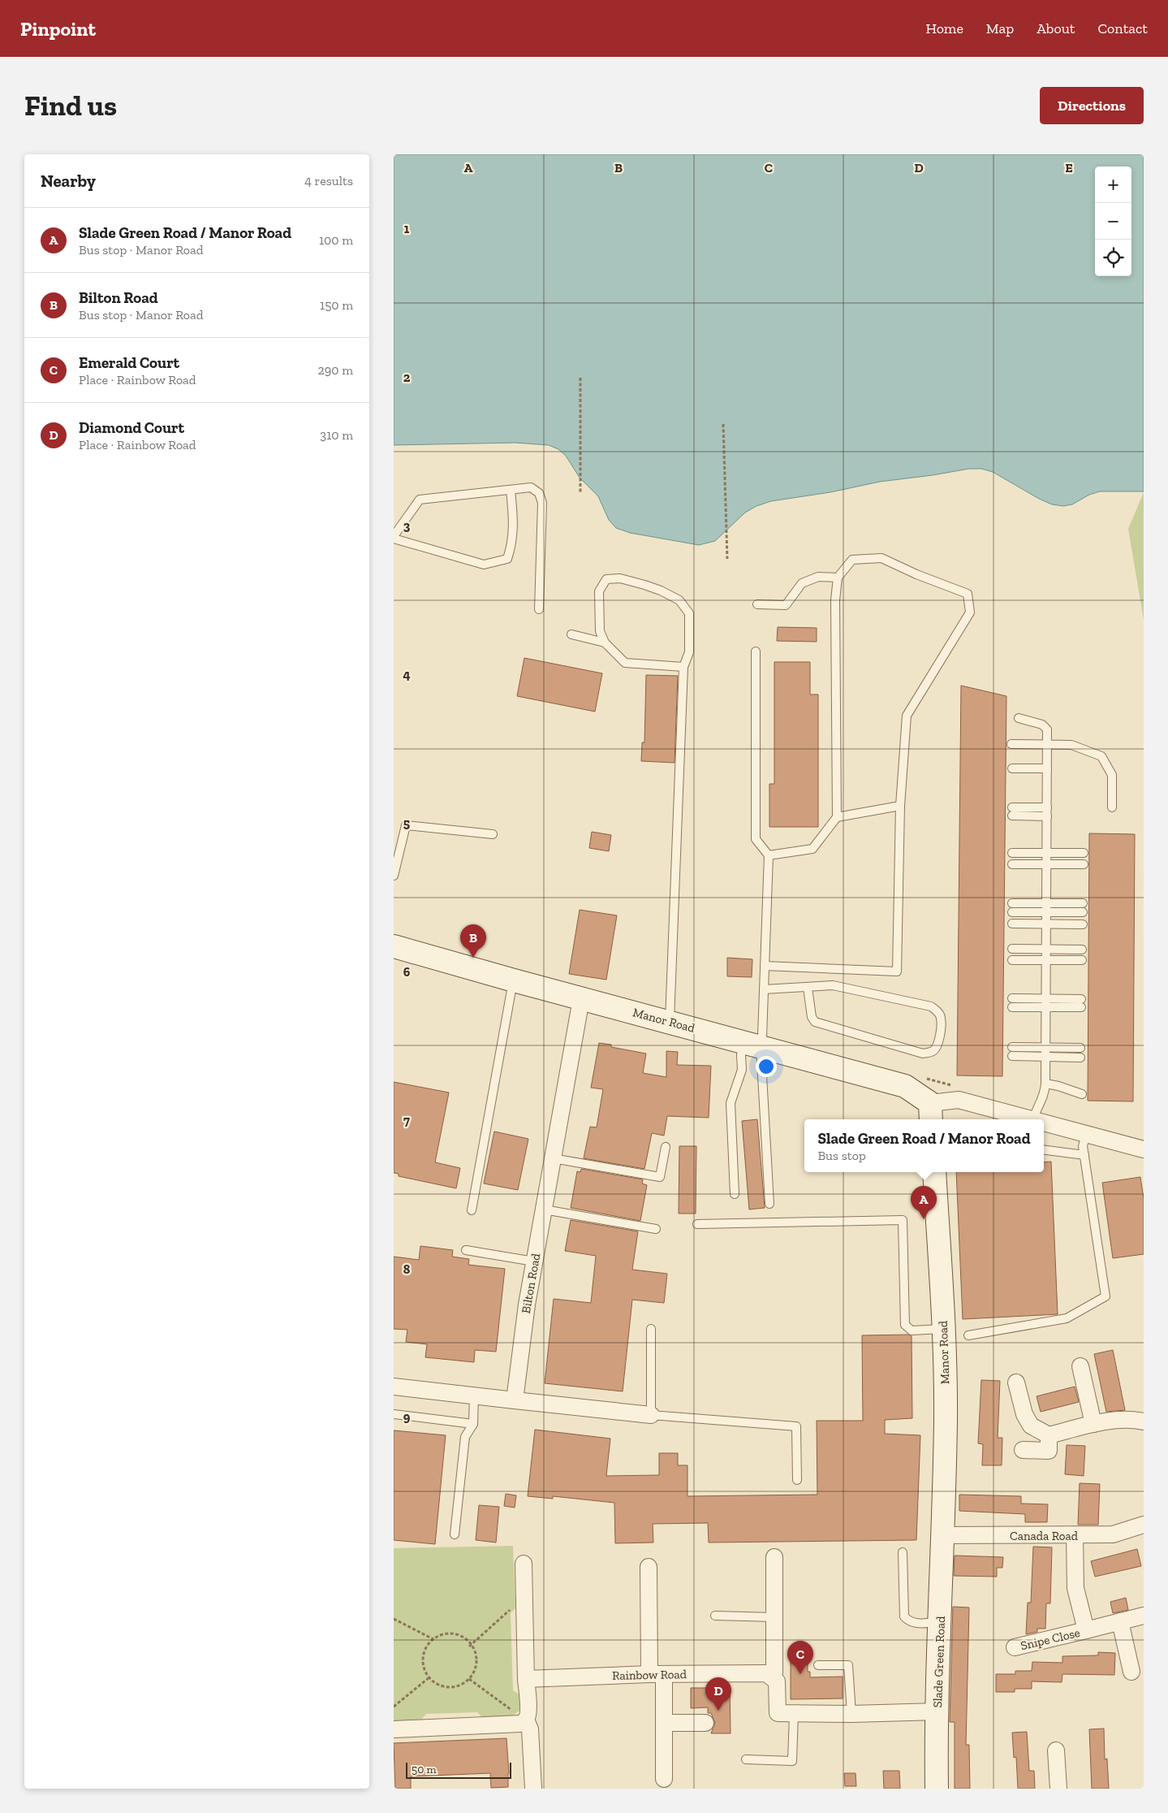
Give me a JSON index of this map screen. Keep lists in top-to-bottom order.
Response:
{
  "streets": {
    "street": [
      "Manor Road",
      "Bilton Road",
      "Canada Road",
      "Snipe Close",
      "Slade Green Road",
      "Rainbow Road"
    ]
  },
  "crossings": [
    ["Manor Road", "Bilton Road"],
    ["Manor Road", "Canada Road"],
    ["Manor Road", "Slade Green Road"],
    ["Canada Road", "Snipe Close"],
    ["Canada Road", "Slade Green Road"]
  ],
  "scale_bar": "50 m",
  "page": {
    "header": "Pinpoint",
    "nav": [
      "Home",
      "Map",
      "About",
      "Contact"
    ],
    "buttons": "Directions",
    "title": "Find us",
    "heading": ["Nearby", "4 results"],
    "map_buttons": ["+", "−"],
    "list": [
      {
        "mark": "A",
        "name": "Slade Green Road / Manor Road",
        "note": "Bus stop · Manor Road",
        "value": "100 m"
      },
      {
        "mark": "B",
        "name": "Bilton Road",
        "note": "Bus stop · Manor Road",
        "value": "150 m"
      },
      {
        "mark": "C",
        "name": "Emerald Court",
        "note": "Place · Rainbow Road",
        "value": "290 m"
      },
      {
        "mark": "D",
        "name": "Diamond Court",
        "note": "Place · Rainbow Road",
        "value": "310 m"
      }
    ],
    "pins": [
      "B",
      "A",
      "C",
      "D"
    ],
    "popup": ["Slade Green Road / Manor Road", "Bus stop"],
    "scale": "50 m"
  },
  "grid": {
    "columns": [
      "A",
      "B",
      "C",
      "D",
      "E"
    ],
    "rows": [
      "1",
      "2",
      "3",
      "4",
      "5",
      "6",
      "7",
      "8",
      "9"
    ]
  }
}
